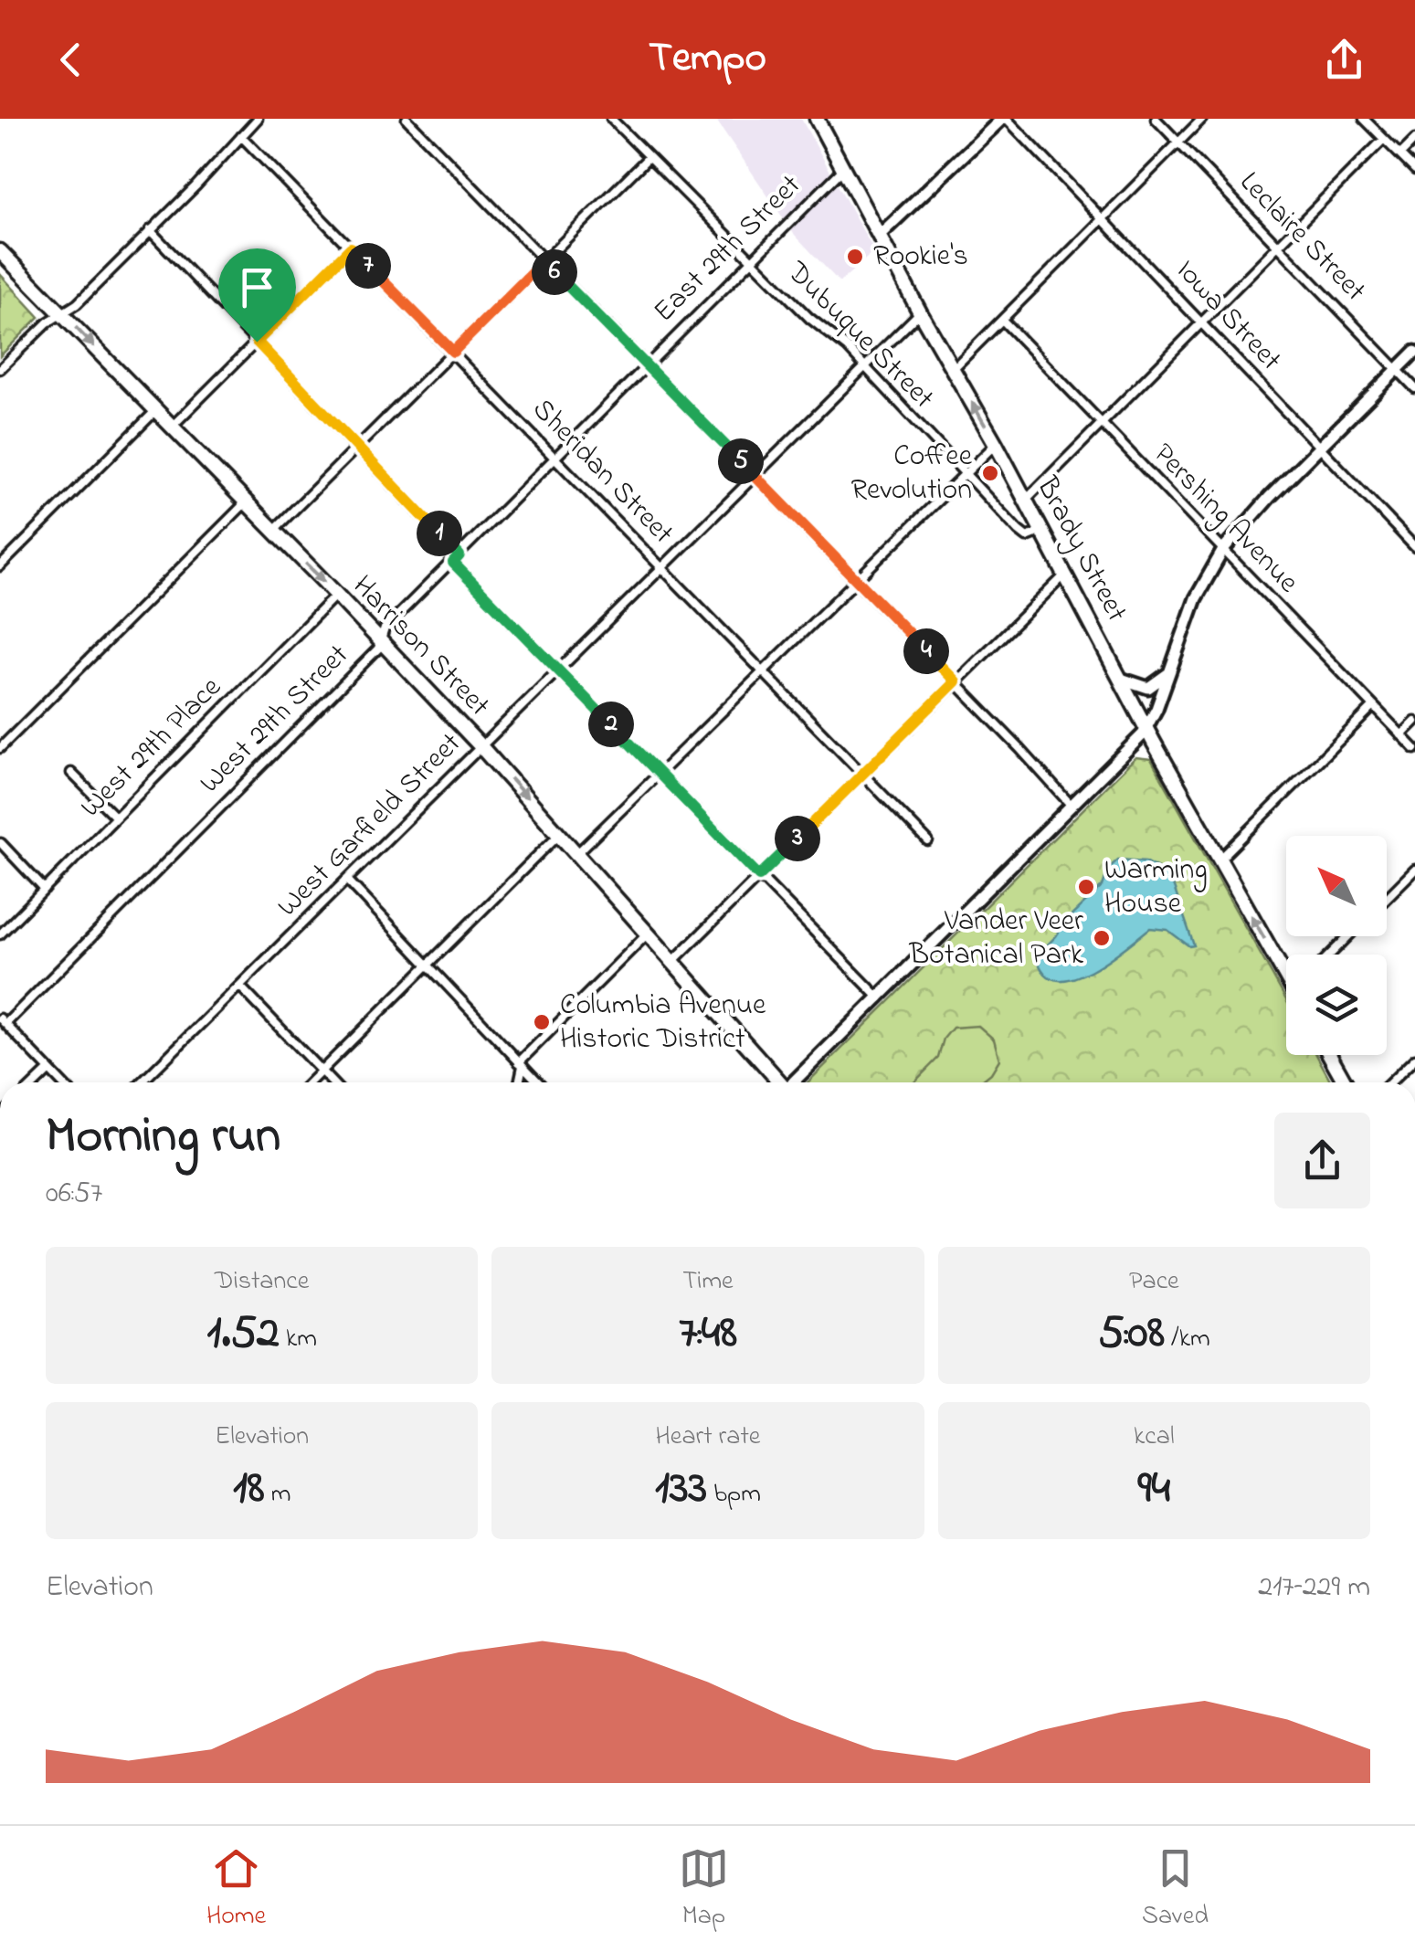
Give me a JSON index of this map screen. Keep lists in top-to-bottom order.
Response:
{
  "streets": {
    "highway": ["Brady Street", "Harrison Street"],
    "street": [
      "Leclaire Street",
      "East 29th Street",
      "Iowa Street",
      "Dubuque Street",
      "Sheridan Street",
      "Pershing Avenue",
      "West 29th Street",
      "West 29th Place",
      "West Garfield Street"
    ]
  },
  "crossings": [
    ["East 29th Street", "Dubuque Street"],
    ["East 29th Street", "Brady Street"],
    ["East 29th Street", "West 29th Street"],
    ["Dubuque Street", "Brady Street"],
    ["Dubuque Street", "West Garfield Street"],
    ["Sheridan Street", "West 29th Street"],
    ["Sheridan Street", "West Garfield Street"],
    ["Brady Street", "West Garfield Street"],
    ["Harrison Street", "West 29th Street"],
    ["Harrison Street", "West 29th Place"],
    ["Harrison Street", "West Garfield Street"]
  ],
  "places": [
    "Rookie's",
    "Coffee Revolution",
    "Warming House",
    "Vander Veer Botanical Park",
    "Columbia Avenue Historic District"
  ],
  "north": "top left",
  "page": {
    "header": "Tempo",
    "pins": [
      "7",
      "6",
      "5",
      "1",
      "4",
      "2",
      "3"
    ],
    "heading": ["Morning run", "06:57"],
    "stats": [
      ["Distance", "1.52 km"],
      ["Time", "7:48"],
      ["Pace", "5:08 /km"],
      ["Elevation", "18 m"],
      ["Heart rate", "133 bpm"],
      ["kcal", "94"]
    ],
    "chart": ["Elevation", "217–229 m"],
    "tabs": ["Home", "Map", "Saved"]
  }
}
